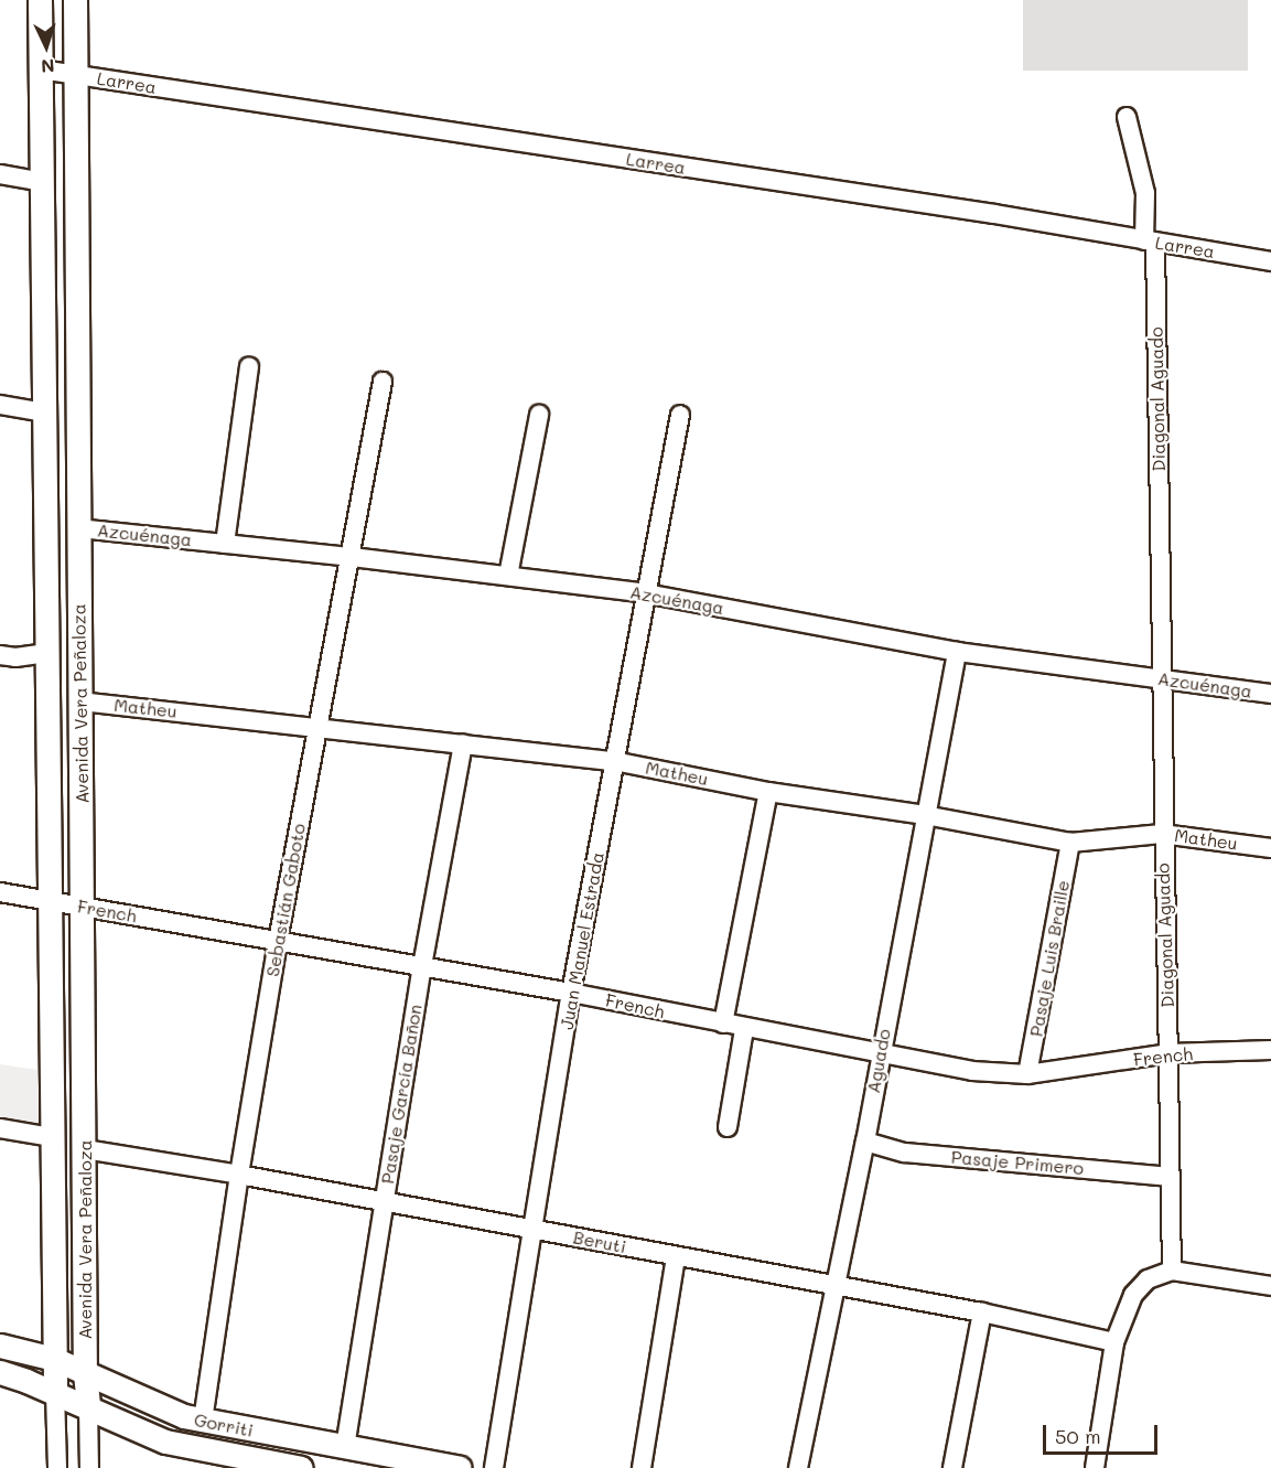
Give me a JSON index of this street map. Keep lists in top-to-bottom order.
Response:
{
  "streets": {
    "main road": ["Avenida Vera Peñaloza", "Gorriti"],
    "street": [
      "Larrea",
      "Diagonal Aguado",
      "Azcuénaga",
      "Matheu",
      "Sebastián Gaboto",
      "French",
      "Juan Manuel Estrada",
      "Pasaje Luis Braille",
      "Aguado",
      "Pasaje García Bañon",
      "Pasaje Primero",
      "Beruti"
    ]
  },
  "crossings": [
    ["Larrea", "Diagonal Aguado"],
    ["Larrea", "Avenida Vera Peñaloza"],
    ["Diagonal Aguado", "Azcuénaga"],
    ["Diagonal Aguado", "Matheu"],
    ["Diagonal Aguado", "French"],
    ["Diagonal Aguado", "Pasaje Primero"],
    ["Azcuénaga", "Avenida Vera Peñaloza"],
    ["Azcuénaga", "Sebastián Gaboto"],
    ["Azcuénaga", "Juan Manuel Estrada"],
    ["Azcuénaga", "Aguado"],
    ["Avenida Vera Peñaloza", "Matheu"],
    ["Avenida Vera Peñaloza", "French"],
    ["Avenida Vera Peñaloza", "Beruti"],
    ["Avenida Vera Peñaloza", "Gorriti"],
    ["Matheu", "Sebastián Gaboto"],
    ["Matheu", "Juan Manuel Estrada"],
    ["Matheu", "Pasaje Luis Braille"],
    ["Matheu", "Aguado"],
    ["Matheu", "Pasaje García Bañon"],
    ["Sebastián Gaboto", "French"],
    ["Sebastián Gaboto", "Beruti"],
    ["Sebastián Gaboto", "Gorriti"],
    ["French", "Juan Manuel Estrada"],
    ["French", "Pasaje Luis Braille"],
    ["French", "Aguado"],
    ["French", "Pasaje García Bañon"],
    ["Juan Manuel Estrada", "Beruti"],
    ["Aguado", "Pasaje Primero"],
    ["Aguado", "Beruti"],
    ["Pasaje García Bañon", "Beruti"],
    ["Pasaje García Bañon", "Gorriti"]
  ],
  "scale_bar": "50 m",
  "north": "bottom"
}
